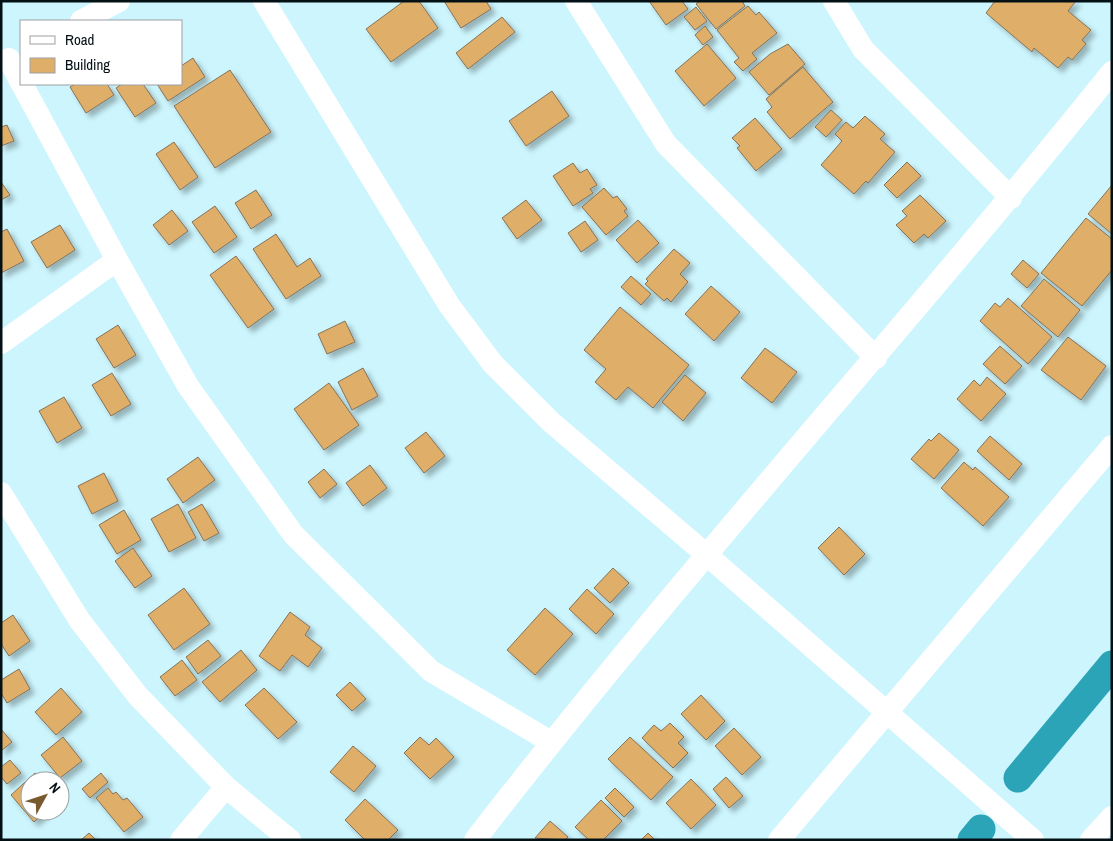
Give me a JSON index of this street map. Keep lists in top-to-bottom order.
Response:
{
  "legend": ["Road", "Building"],
  "north": "top right"
}
